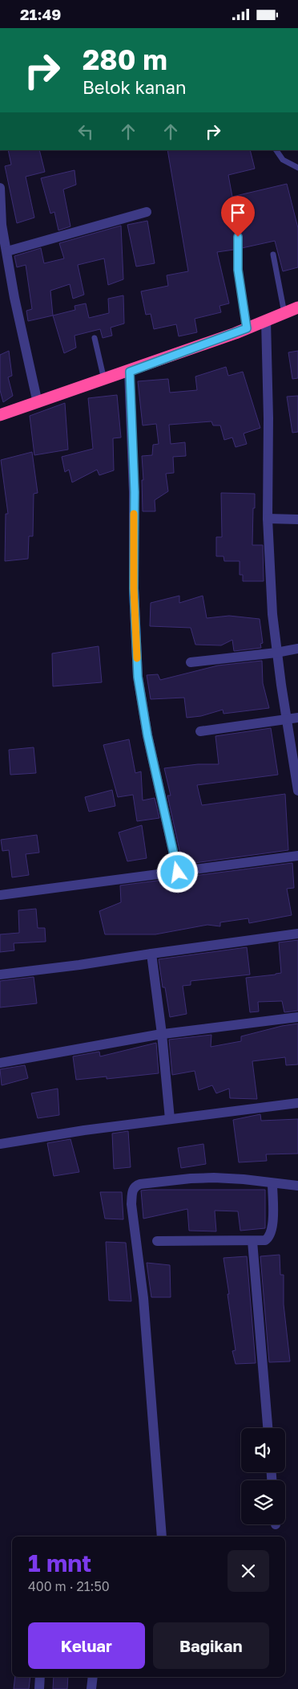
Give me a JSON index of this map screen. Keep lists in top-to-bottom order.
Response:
{
  "page": {
    "status": "21:49",
    "turn": ["280 m", "Belok kanan"],
    "heading": ["1 mnt", "400 m · 21:50"],
    "buttons": ["Keluar", "Bagikan"]
  }
}
